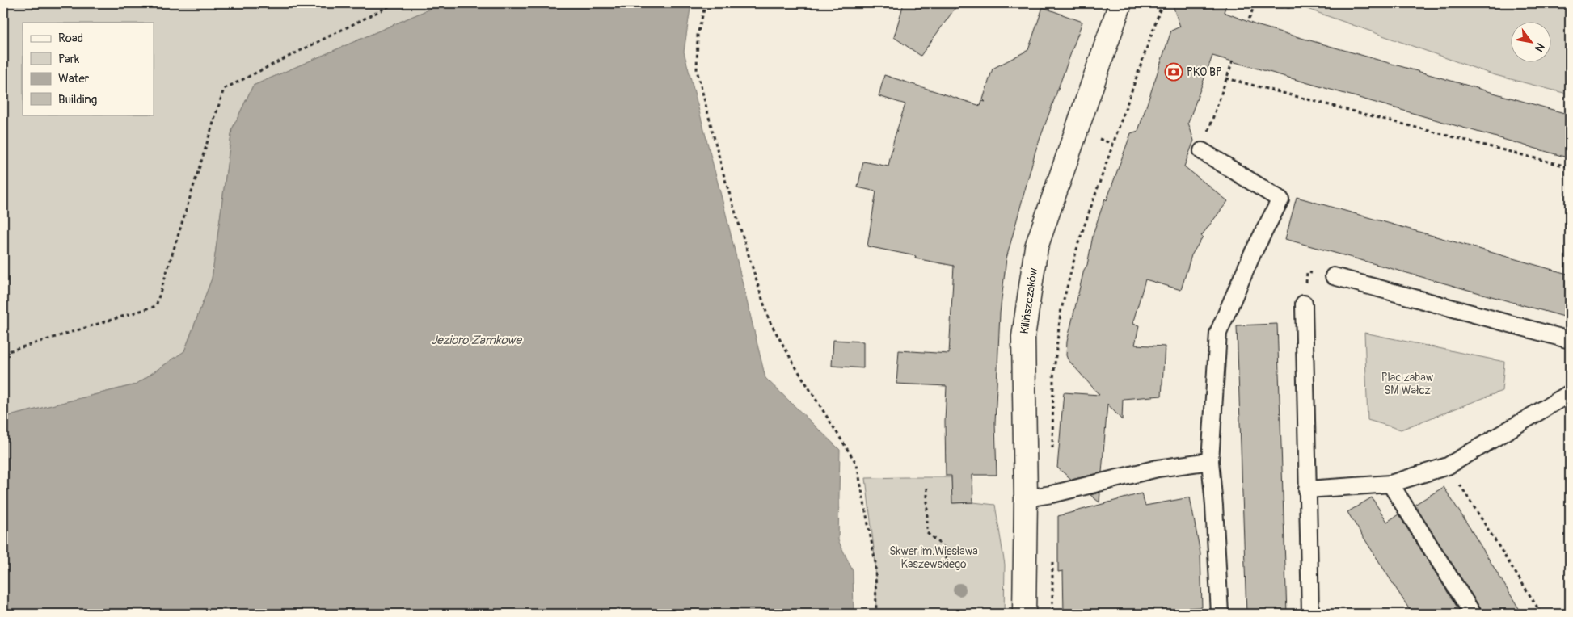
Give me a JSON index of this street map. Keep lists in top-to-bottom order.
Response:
{
  "streets": {
    "main road": ["Kilińszczaków"]
  },
  "water": ["Jezioro Zamkowe"],
  "parks": ["Plac zabaw SM Wałcz", "Skwer im.Wiesława Kaszewskiego"],
  "places": {
    "bank": ["PKO BP"]
  },
  "legend": [
    "Road",
    "Park",
    "Water",
    "Building"
  ],
  "north": "bottom right"
}
